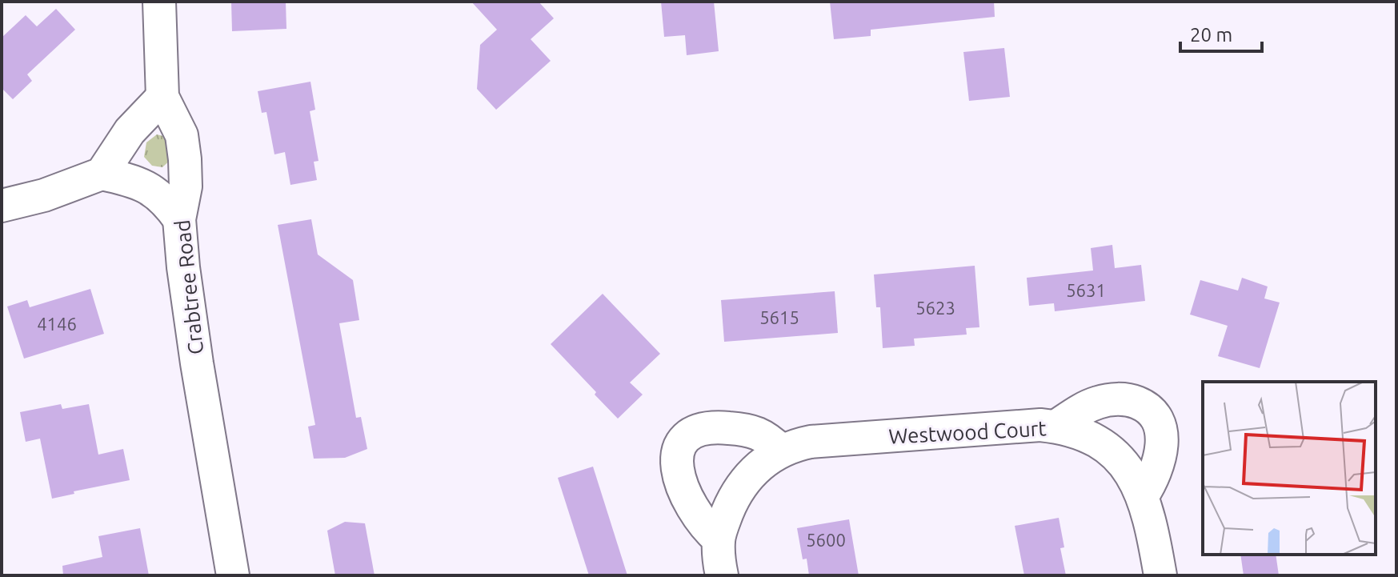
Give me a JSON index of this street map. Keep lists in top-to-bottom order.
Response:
{
  "streets": {
    "street": ["Crabtree Road", "Westwood Court"]
  },
  "house_numbers": [
    "5631",
    "5623",
    "5615",
    "4146",
    "5600"
  ],
  "scale_bar": "20 m"
}
